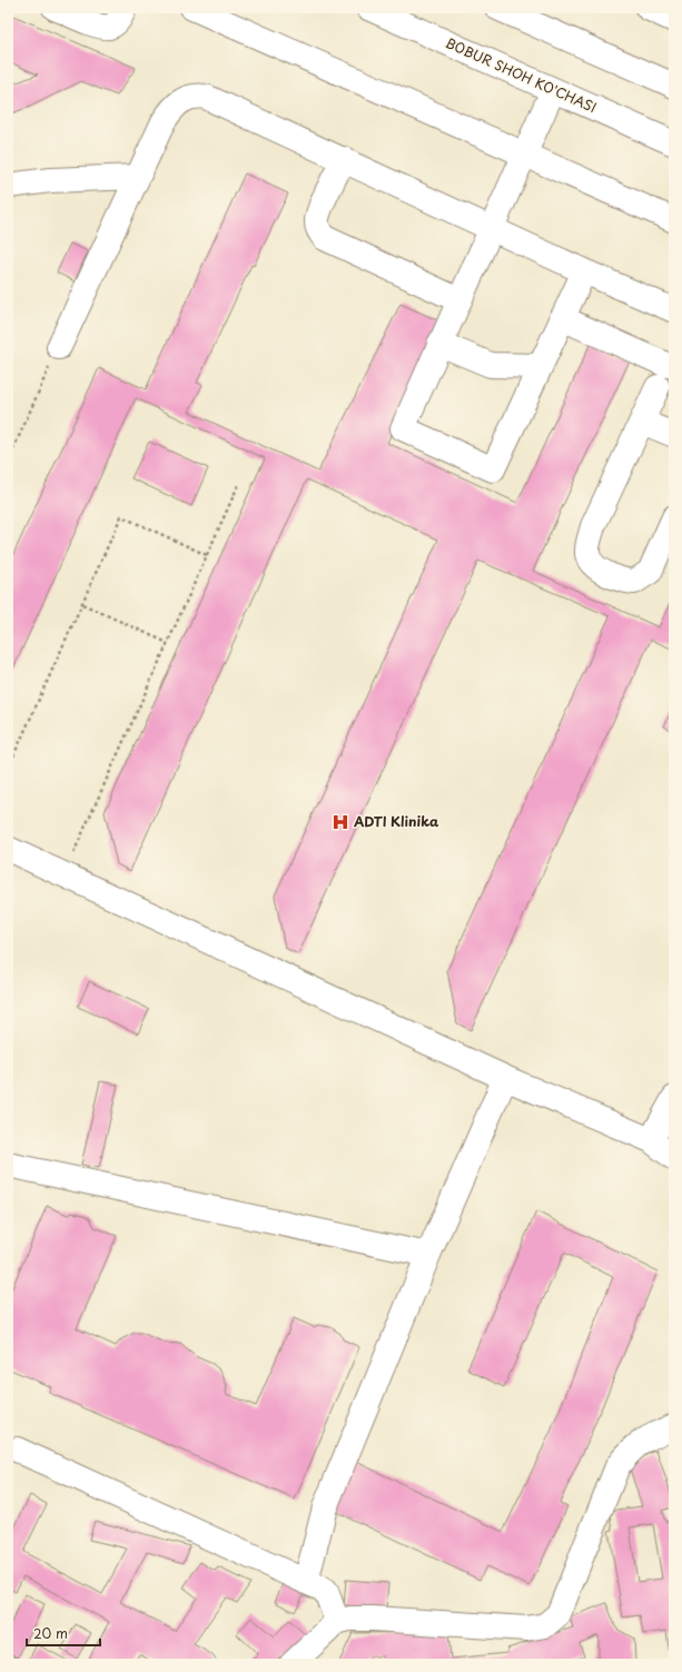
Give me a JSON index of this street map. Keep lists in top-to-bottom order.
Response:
{
  "streets": {
    "main road": ["BOBUR SHOH KO'CHASI"]
  },
  "places": {
    "hospital": ["ADTI Klinika"]
  },
  "scale_bar": "20 m"
}
